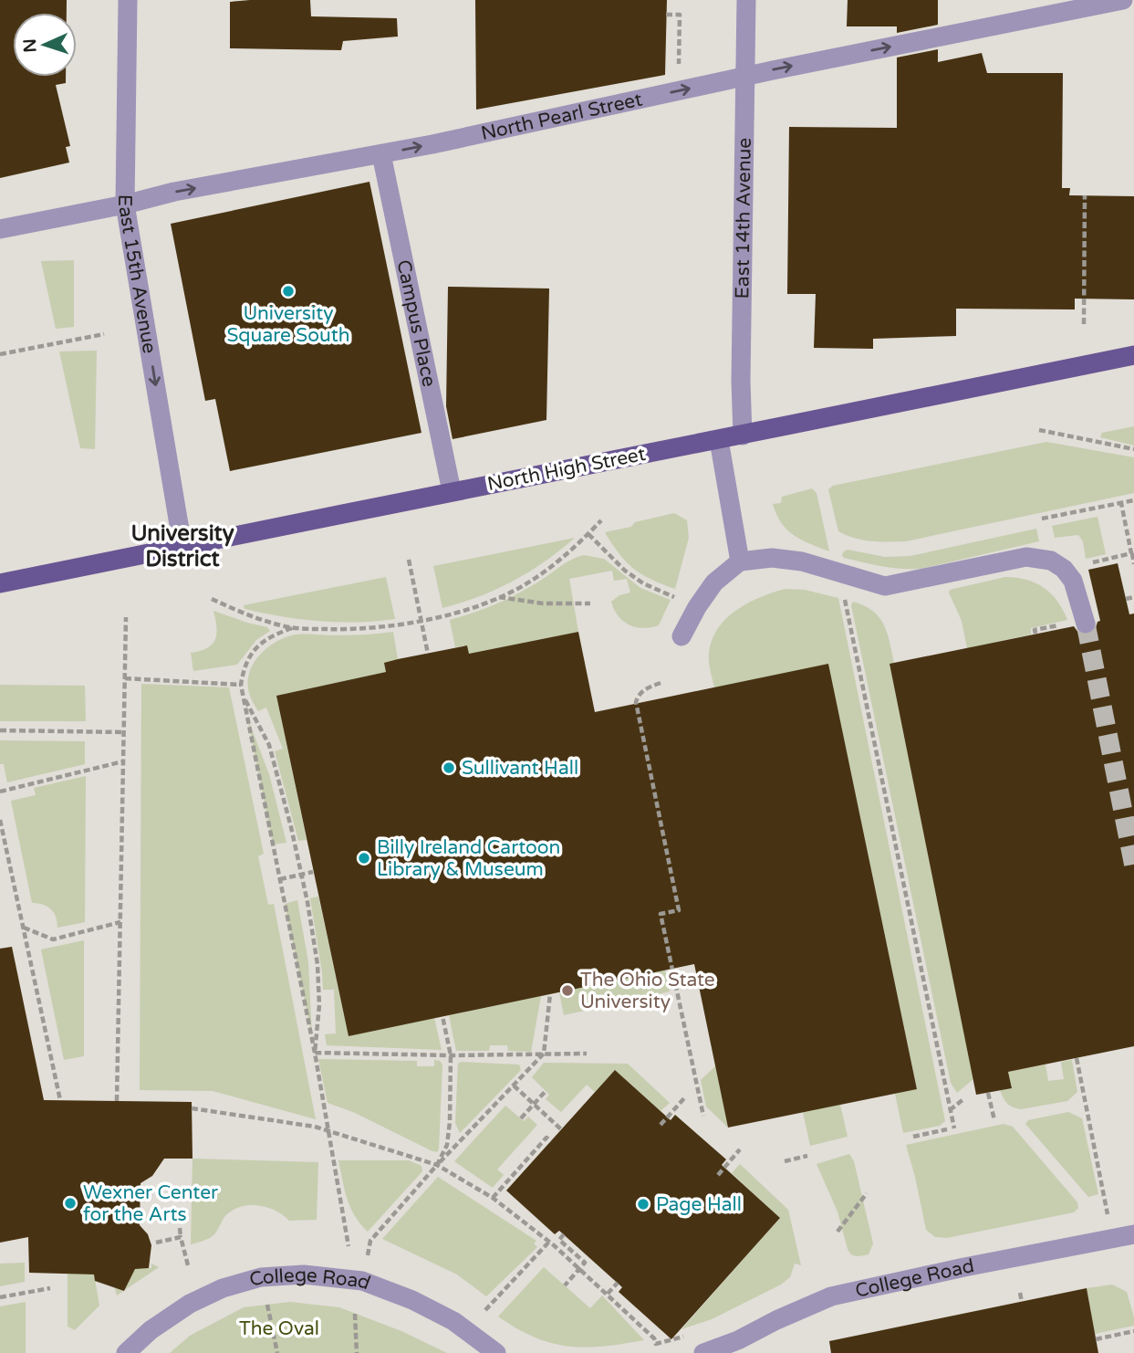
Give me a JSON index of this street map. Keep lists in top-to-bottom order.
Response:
{
  "streets": {
    "main road": ["North High Street"],
    "street": [
      "North Pearl Street",
      "East 14th Avenue",
      "East 15th Avenue",
      "Campus Place",
      "College Road"
    ]
  },
  "crossings": [
    ["North Pearl Street", "East 14th Avenue"],
    ["North Pearl Street", "East 15th Avenue"],
    ["North Pearl Street", "Campus Place"],
    ["East 14th Avenue", "North High Street"],
    ["East 15th Avenue", "North High Street"],
    ["Campus Place", "North High Street"]
  ],
  "one_way": ["North Pearl Street", "East 15th Avenue"],
  "districts": ["University District"],
  "parks": ["The Oval"],
  "places": [
    "University Square South",
    "Sullivant Hall",
    "Billy Ireland Cartoon Library & Museum",
    "The Ohio State University",
    "Wexner Center for the Arts",
    "Page Hall"
  ],
  "north": "left"
}
